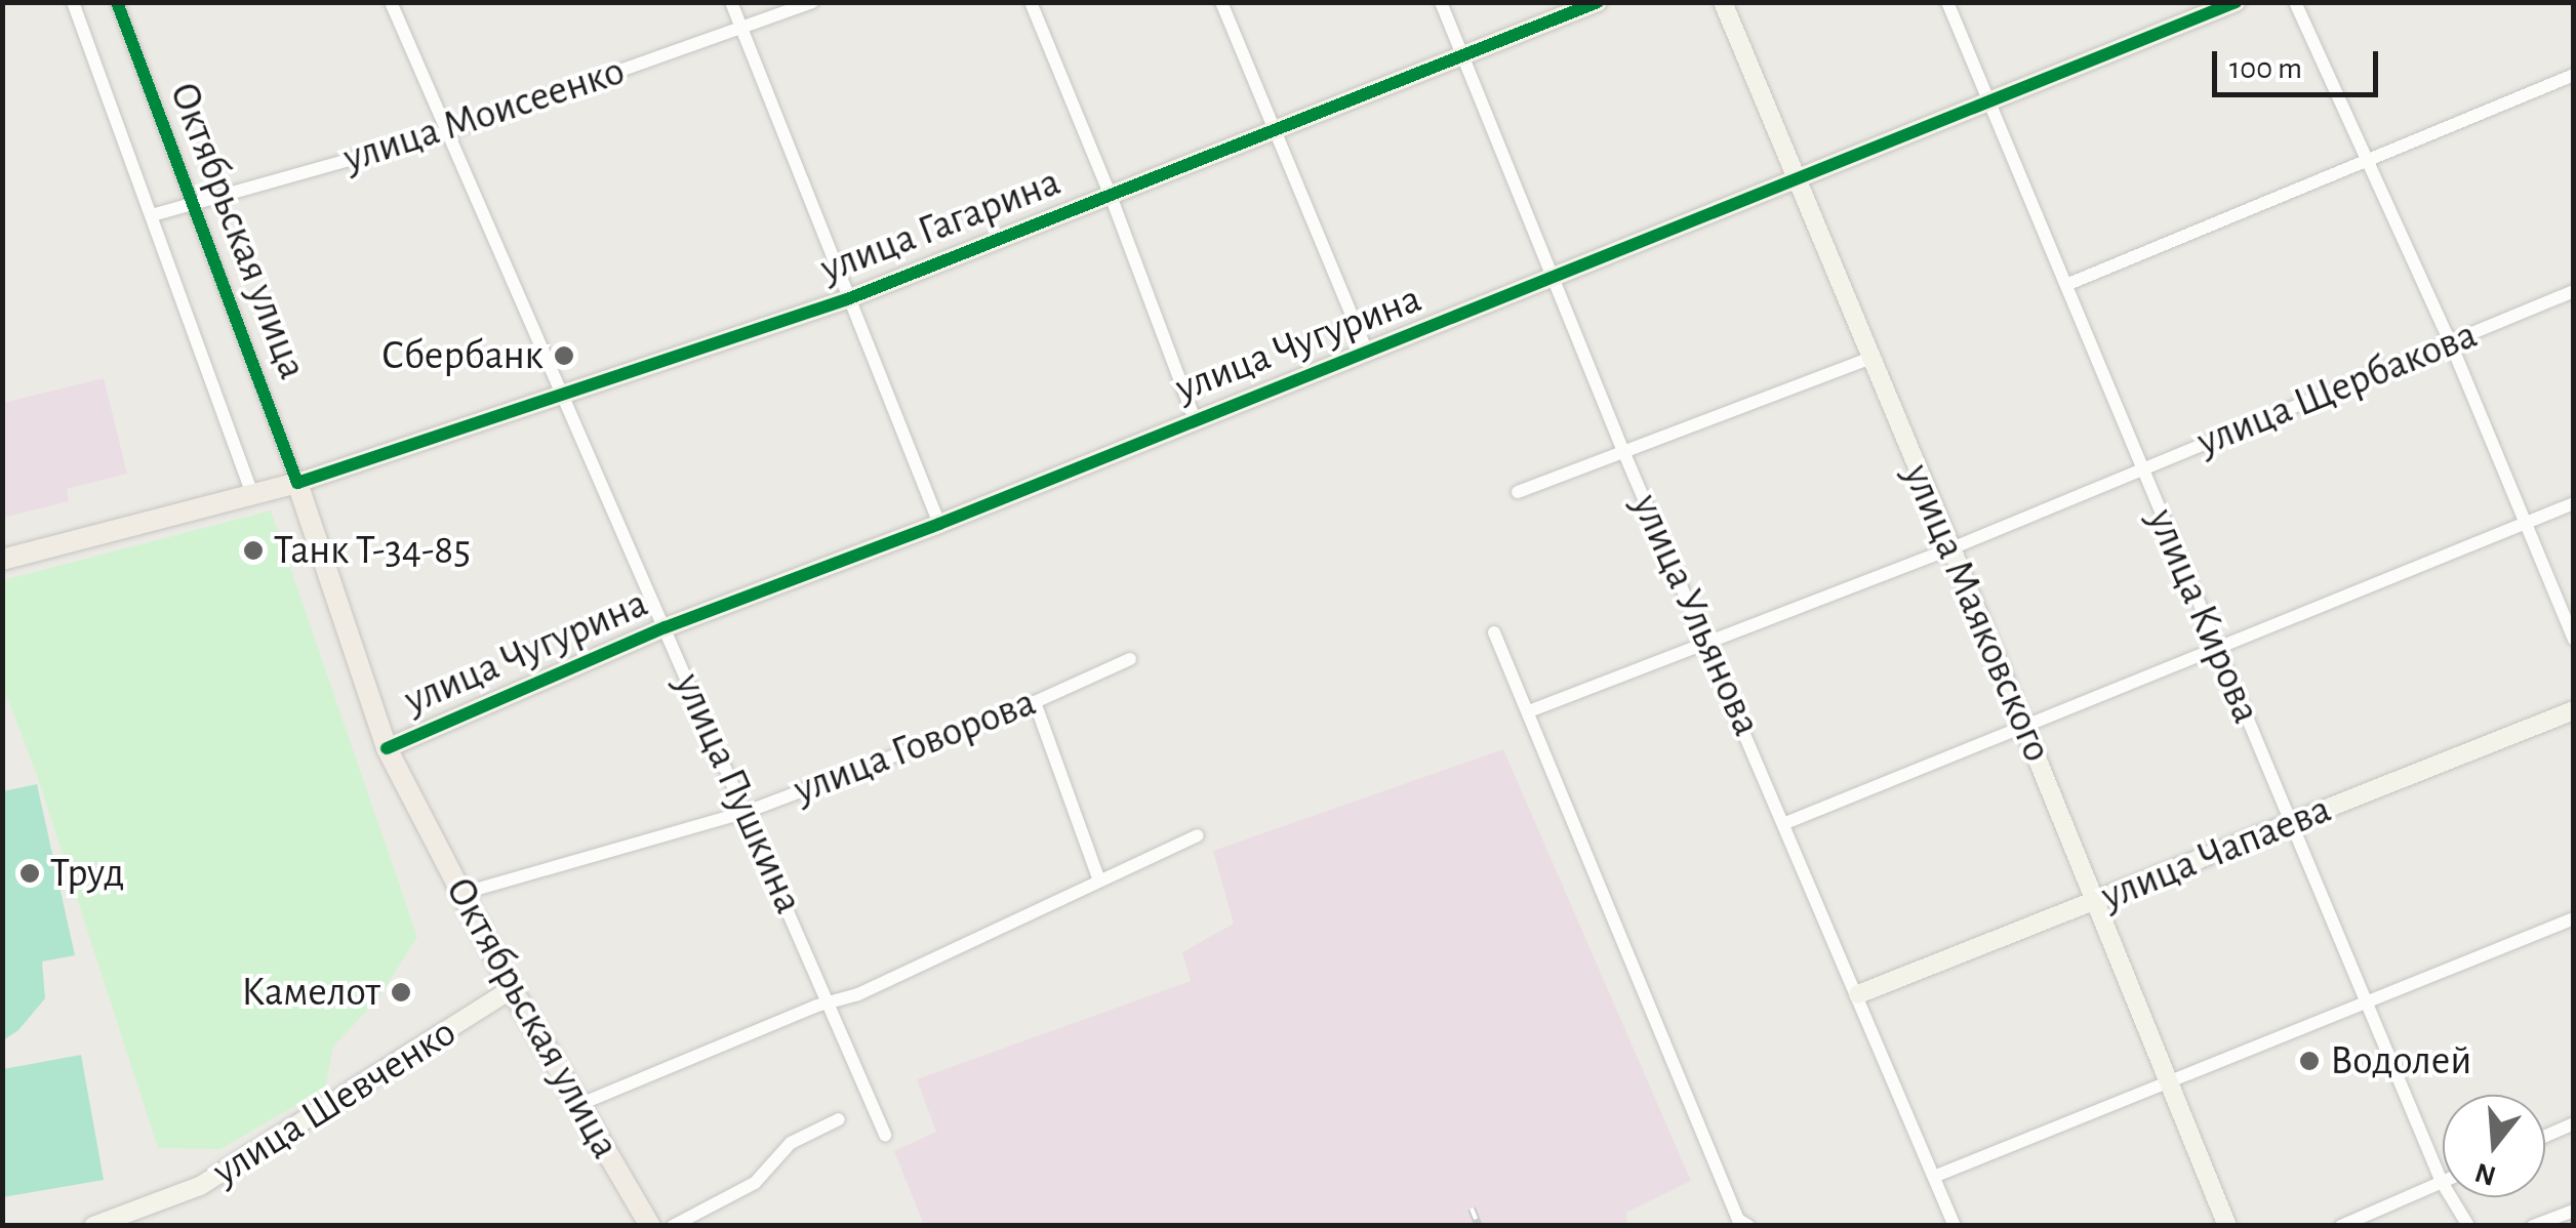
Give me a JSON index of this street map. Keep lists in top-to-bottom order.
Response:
{
  "streets": {
    "main road": ["улица Гагарина", "Октябрьская улица"],
    "street": [
      "улица Моисеенко",
      "улица Чугурина",
      "улица Щербакова",
      "улица Маяковского",
      "улица Ульянова",
      "улица Кирова",
      "улица Говорова",
      "улица Пушкина",
      "улица Чапаева",
      "улица Шевченко"
    ]
  },
  "crossings": [
    ["улица Моисеенко", "Октябрьская улица"],
    ["улица Моисеенко", "улица Пушкина"],
    ["улица Гагарина", "Октябрьская улица"],
    ["улица Гагарина", "улица Ульянова"],
    ["улица Гагарина", "улица Пушкина"],
    ["Октябрьская улица", "улица Чугурина"],
    ["Октябрьская улица", "улица Говорова"],
    ["Октябрьская улица", "улица Шевченко"],
    ["улица Чугурина", "улица Маяковского"],
    ["улица Чугурина", "улица Ульянова"],
    ["улица Чугурина", "улица Кирова"],
    ["улица Чугурина", "улица Пушкина"],
    ["улица Щербакова", "улица Маяковского"],
    ["улица Щербакова", "улица Ульянова"],
    ["улица Щербакова", "улица Кирова"],
    ["улица Маяковского", "улица Чапаева"],
    ["улица Ульянова", "улица Чапаева"],
    ["улица Кирова", "улица Чапаева"],
    ["улица Говорова", "улица Пушкина"]
  ],
  "places": [
    "Сбербанк",
    "Танк Т-34-85",
    "Труд",
    "Камелот",
    "Водолей"
  ],
  "scale_bar": "100 m",
  "north": "bottom"
}
